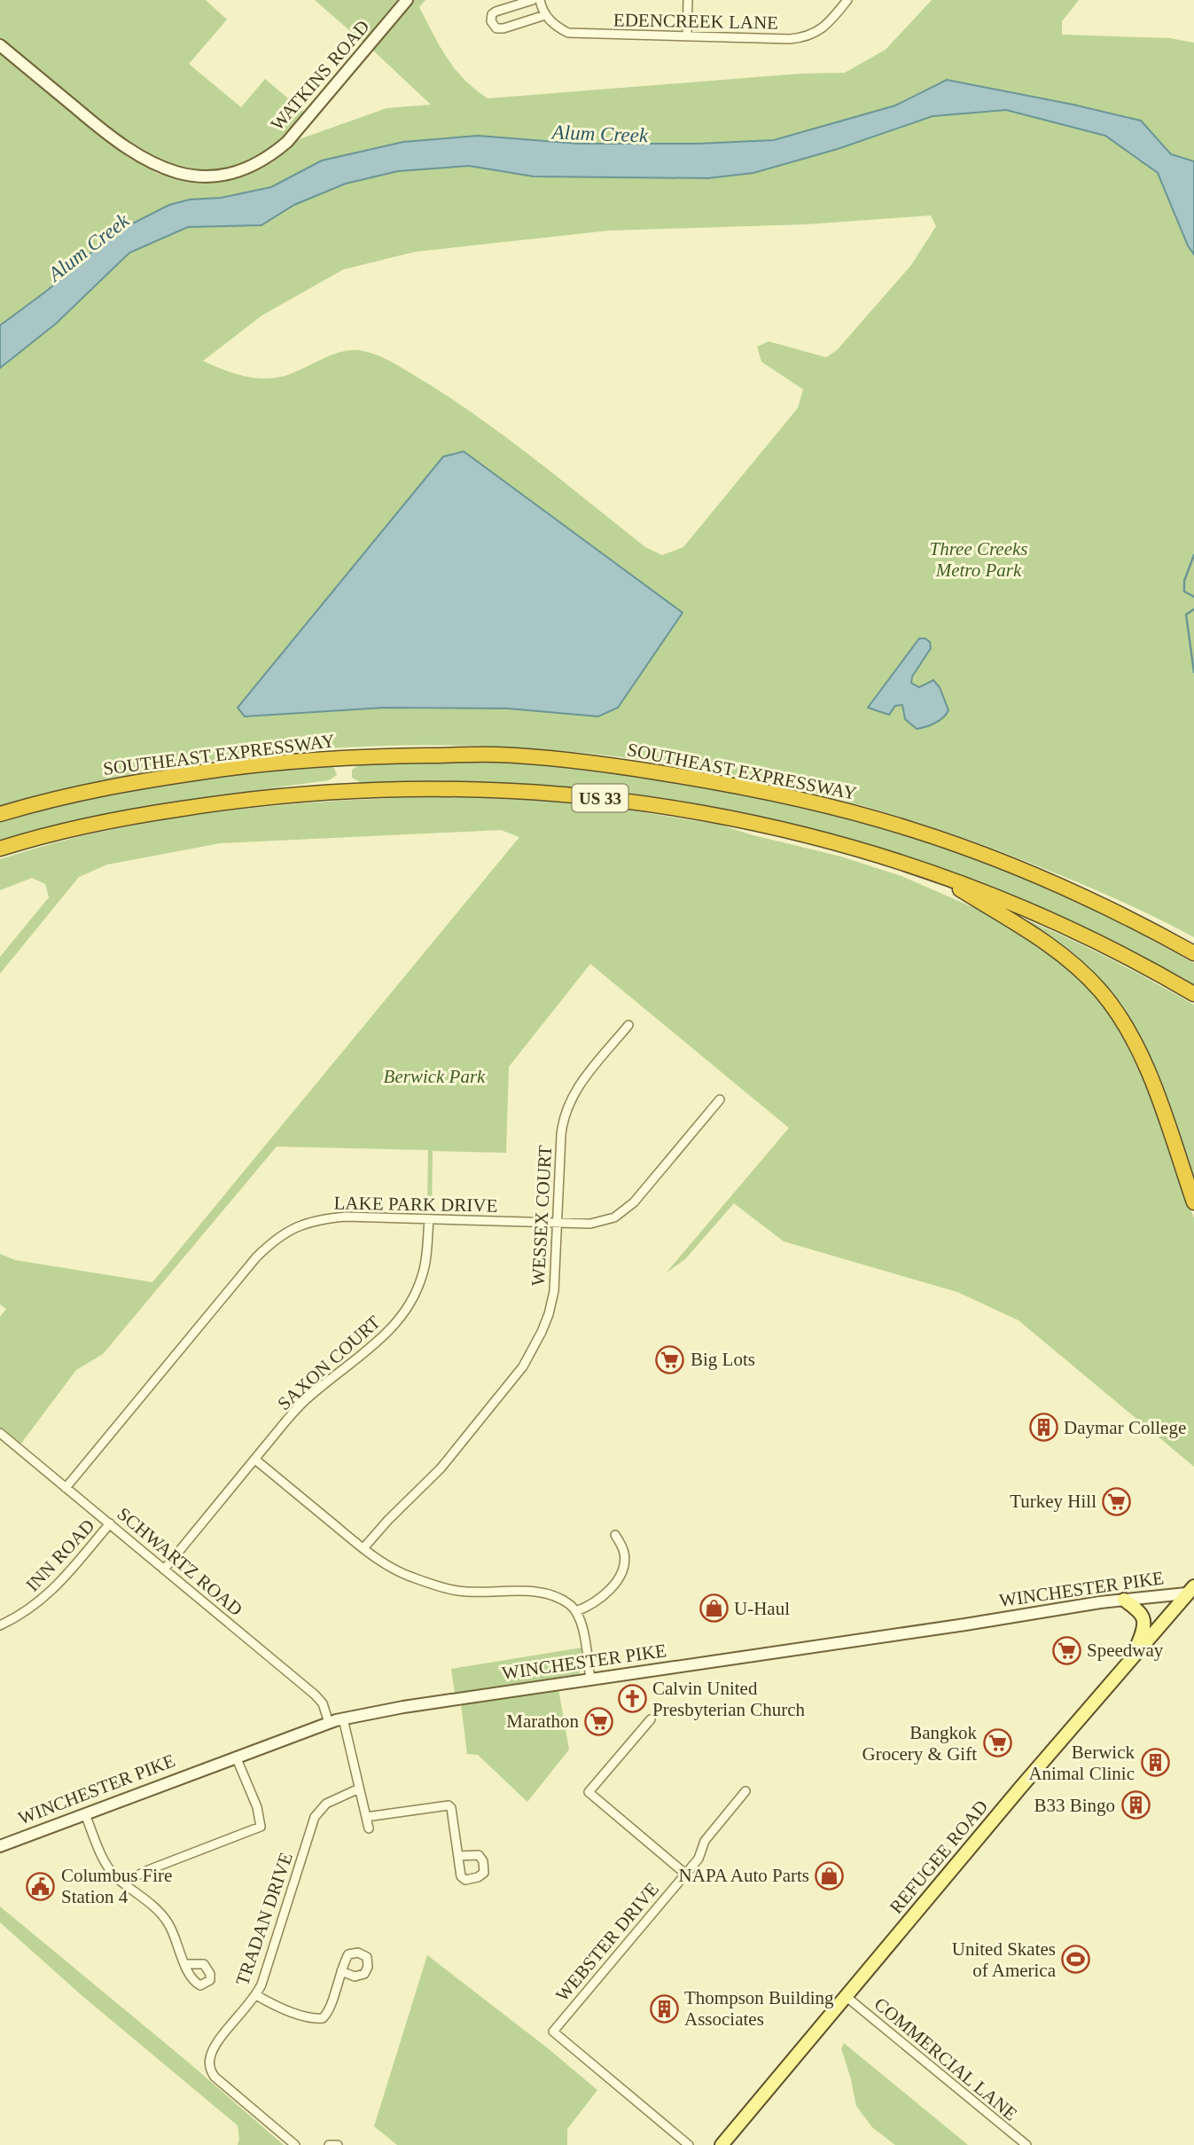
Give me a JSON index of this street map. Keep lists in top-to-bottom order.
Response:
{
  "streets": {
    "highway": ["SOUTHEAST EXPRESSWAY", "US 33"],
    "main road": ["WATKINS ROAD", "WINCHESTER PIKE", "REFUGEE ROAD"],
    "street": [
      "EDENCREEK LANE",
      "LAKE PARK DRIVE",
      "WESSEX COURT",
      "SAXON COURT",
      "INN ROAD",
      "SCHWARTZ ROAD",
      "TRADAN DRIVE",
      "WEBSTER DRIVE",
      "COMMERCIAL LANE"
    ]
  },
  "crossings": [
    ["LAKE PARK DRIVE", "WESSEX COURT"],
    ["LAKE PARK DRIVE", "SAXON COURT"],
    ["LAKE PARK DRIVE", "SCHWARTZ ROAD"],
    ["SAXON COURT", "SCHWARTZ ROAD"],
    ["INN ROAD", "SCHWARTZ ROAD"],
    ["SCHWARTZ ROAD", "WINCHESTER PIKE"],
    ["WINCHESTER PIKE", "REFUGEE ROAD"],
    ["REFUGEE ROAD", "COMMERCIAL LANE"]
  ],
  "water": ["Alum Creek"],
  "parks": ["Three Creeks Metro Park", "Berwick Park"],
  "places": {
    "supermarket": [
      "Big Lots",
      "Turkey Hill",
      "Speedway",
      "Marathon",
      "Bangkok Grocery & Gift"
    ],
    "building": [
      "Daymar College",
      "Berwick Animal Clinic",
      "B33 Bingo",
      "Thompson Building Associates"
    ],
    "shop": ["U-Haul", "NAPA Auto Parts"],
    "church": ["Calvin United Presbyterian Church"],
    "public building": ["Columbus Fire Station 4"],
    "sports": ["United Skates of America"]
  }
}
